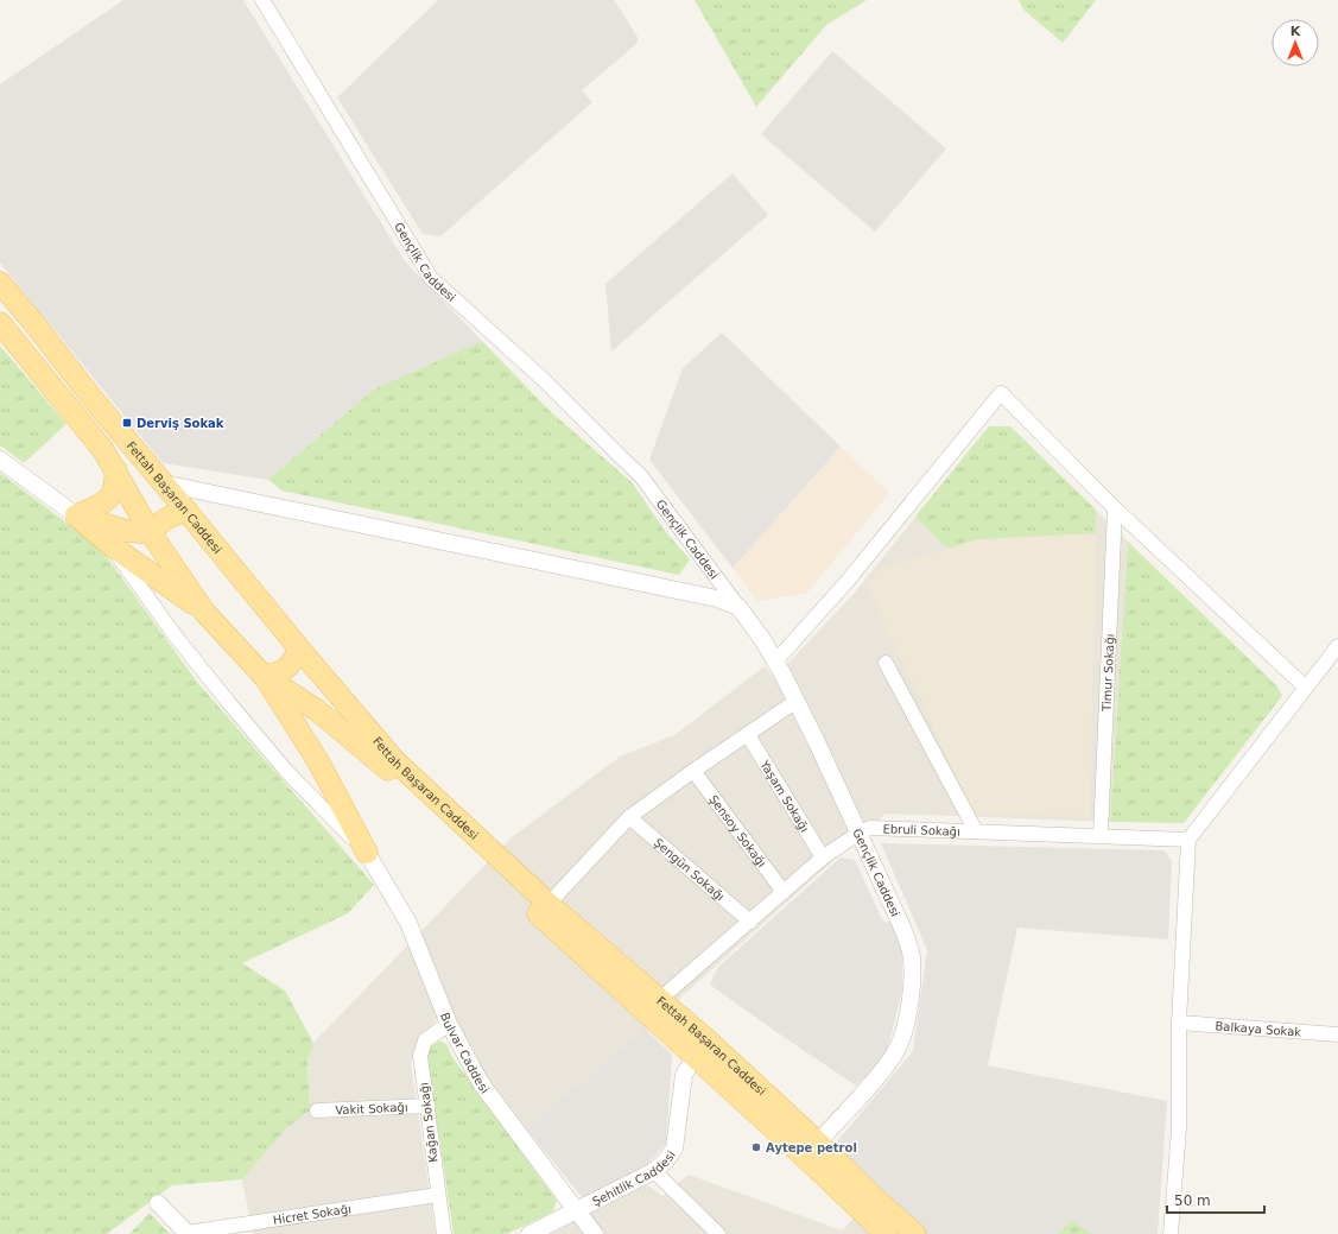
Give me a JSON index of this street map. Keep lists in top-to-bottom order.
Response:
{
  "streets": {
    "main road": ["Fettah Başaran Caddesi"],
    "street": [
      "Gençlik Caddesi",
      "Timur Sokağı",
      "Yaşam Sokağı",
      "Ebruli Sokağı",
      "Şensoy Sokağı",
      "Şengün Sokağı",
      "Balkaya Sokak",
      "Bulvar Caddesi",
      "Vakit Sokağı",
      "Kağan Sokağı",
      "Şehitlik Caddesi",
      "Hicret Sokağı"
    ]
  },
  "crossings": [
    ["Gençlik Caddesi", "Fettah Başaran Caddesi"],
    ["Gençlik Caddesi", "Ebruli Sokağı"],
    ["Fettah Başaran Caddesi", "Ebruli Sokağı"],
    ["Fettah Başaran Caddesi", "Şehitlik Caddesi"],
    ["Timur Sokağı", "Ebruli Sokağı"],
    ["Yaşam Sokağı", "Ebruli Sokağı"],
    ["Ebruli Sokağı", "Şensoy Sokağı"],
    ["Ebruli Sokağı", "Şengün Sokağı"],
    ["Bulvar Caddesi", "Kağan Sokağı"],
    ["Bulvar Caddesi", "Şehitlik Caddesi"],
    ["Vakit Sokağı", "Kağan Sokağı"],
    ["Kağan Sokağı", "Hicret Sokağı"]
  ],
  "places": {
    "transit": ["Derviş Sokak"],
    "other": ["Aytepe petrol"]
  },
  "scale_bar": "50 m",
  "north": "top"
}
